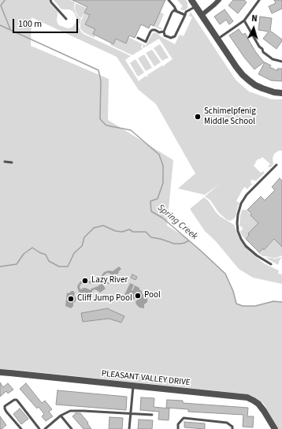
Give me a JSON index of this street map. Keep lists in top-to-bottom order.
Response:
{
  "streets": {
    "street": ["PLEASANT VALLEY DRIVE"]
  },
  "water": ["Spring Creek"],
  "places": [
    "Schimelpfenig Middle School",
    "Lazy River",
    "Pool",
    "Cliff Jump Pool"
  ],
  "scale_bar": "100 m",
  "north": "top"
}
